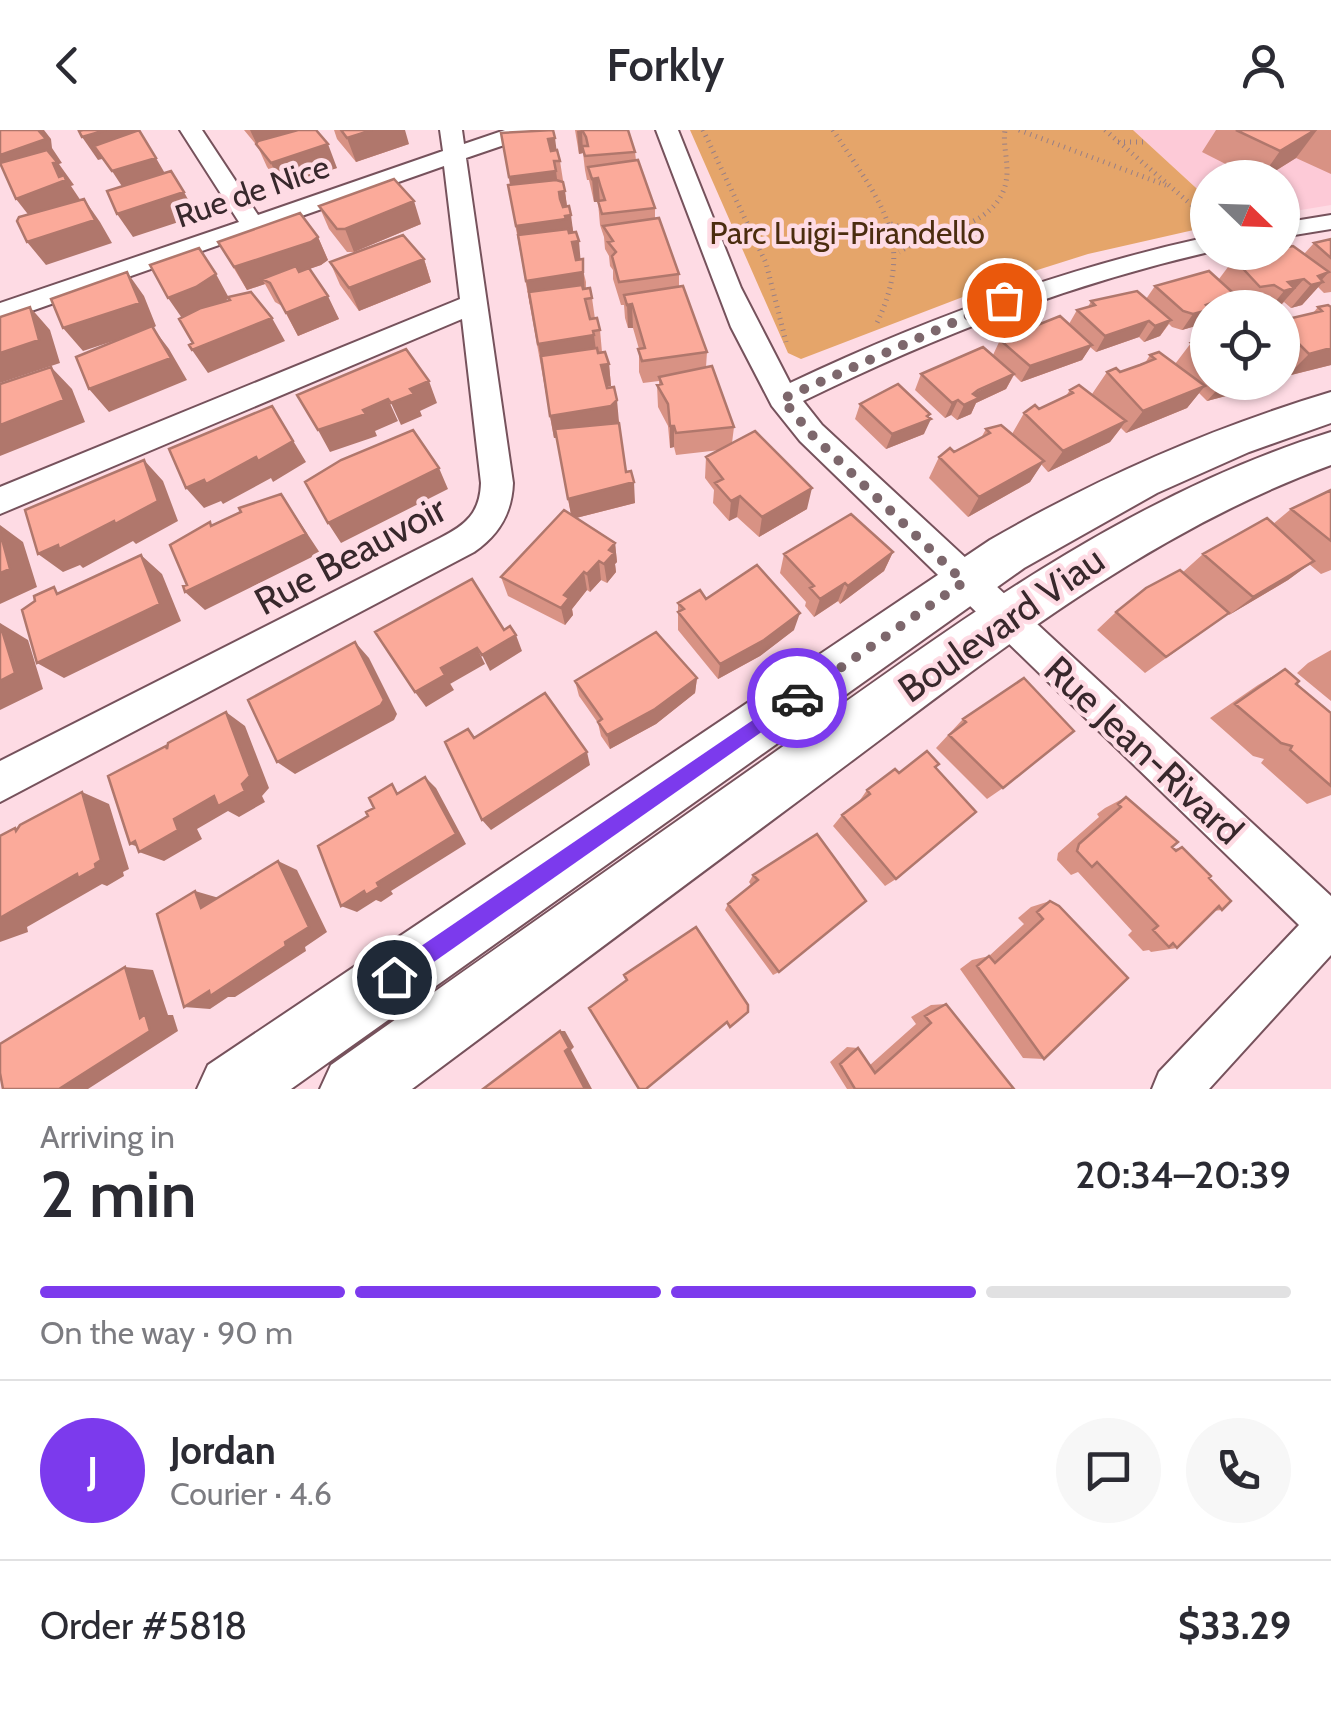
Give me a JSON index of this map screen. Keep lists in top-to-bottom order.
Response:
{
  "streets": {
    "main road": ["Boulevard Viau"],
    "street": ["Rue de Nice", "Rue Beauvoir", "Rue Jean-Rivard"]
  },
  "crossings": [
    ["Rue de Nice", "Rue Beauvoir"],
    ["Boulevard Viau", "Rue Jean-Rivard"]
  ],
  "parks": ["Parc Luigi-Pirandello"],
  "north": "bottom right",
  "page": {
    "header": "Forkly",
    "heading": ["2 min", "Arriving in", "20:34–20:39"],
    "panel": [
      "Jordan",
      "Courier · 4.6",
      "Order #5818",
      "$33.29"
    ],
    "bar": "On the way · 90 m",
    "round": "J"
  }
}
